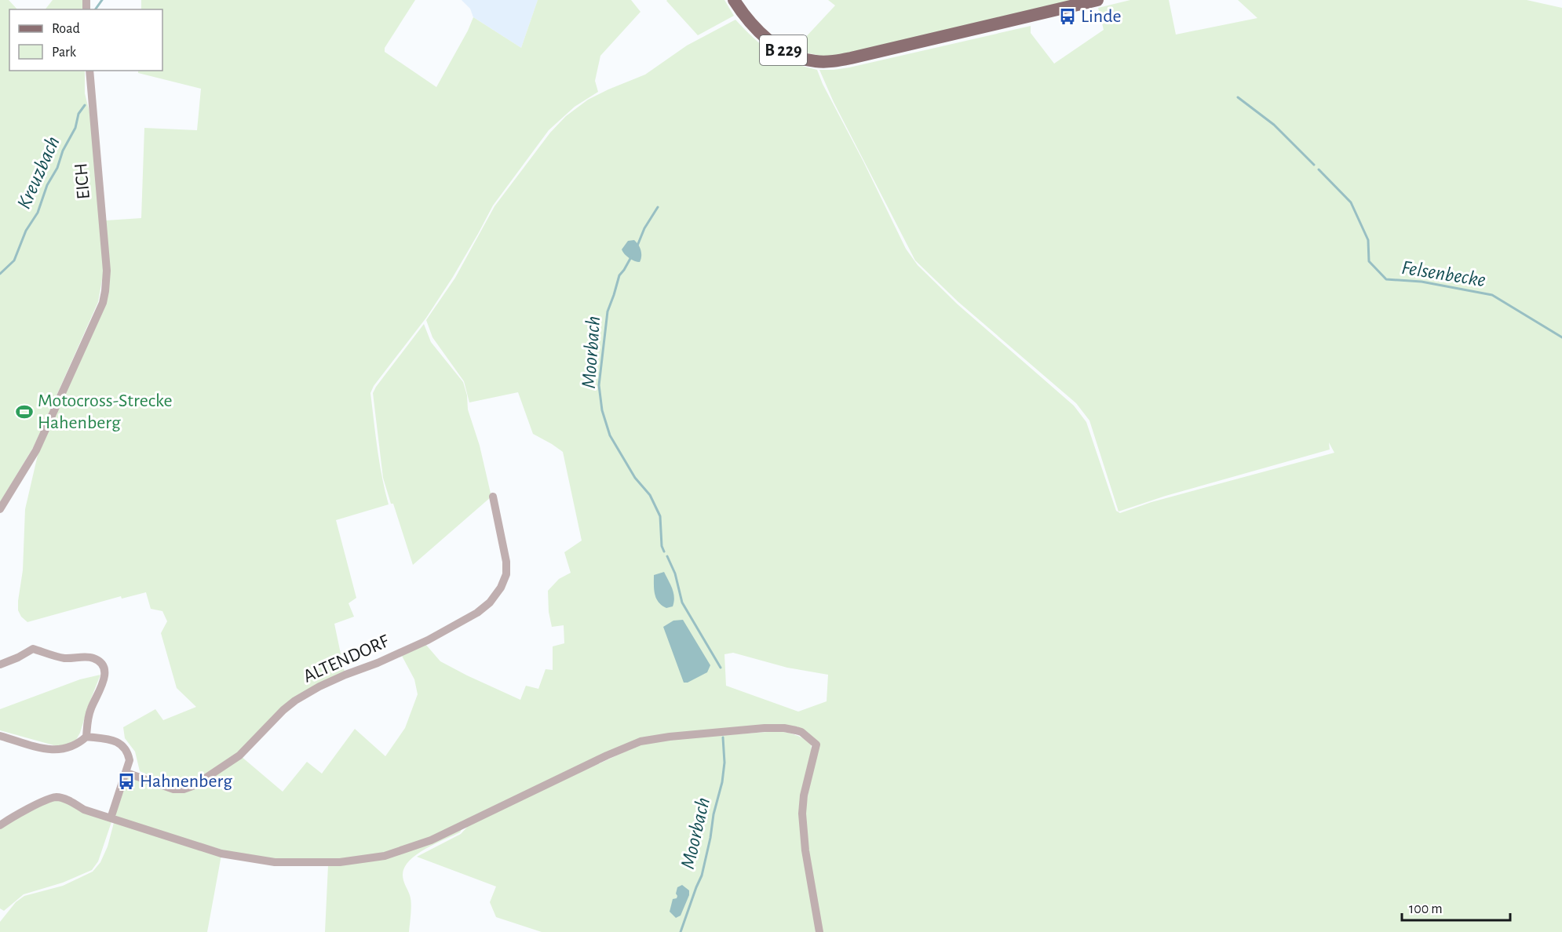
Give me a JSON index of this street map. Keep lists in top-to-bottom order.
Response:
{
  "streets": {
    "main road": ["B 229"],
    "street": ["EICH", "ALTENDORF"]
  },
  "water": ["Kreuzbach", "Felsenbecke", "Moorbach"],
  "places": {
    "bus stop": ["Linde", "Hahnenberg"],
    "sports": ["Motocross-Strecke Hahenberg"]
  },
  "legend": ["Road", "Park"],
  "scale_bar": "100 m"
}
